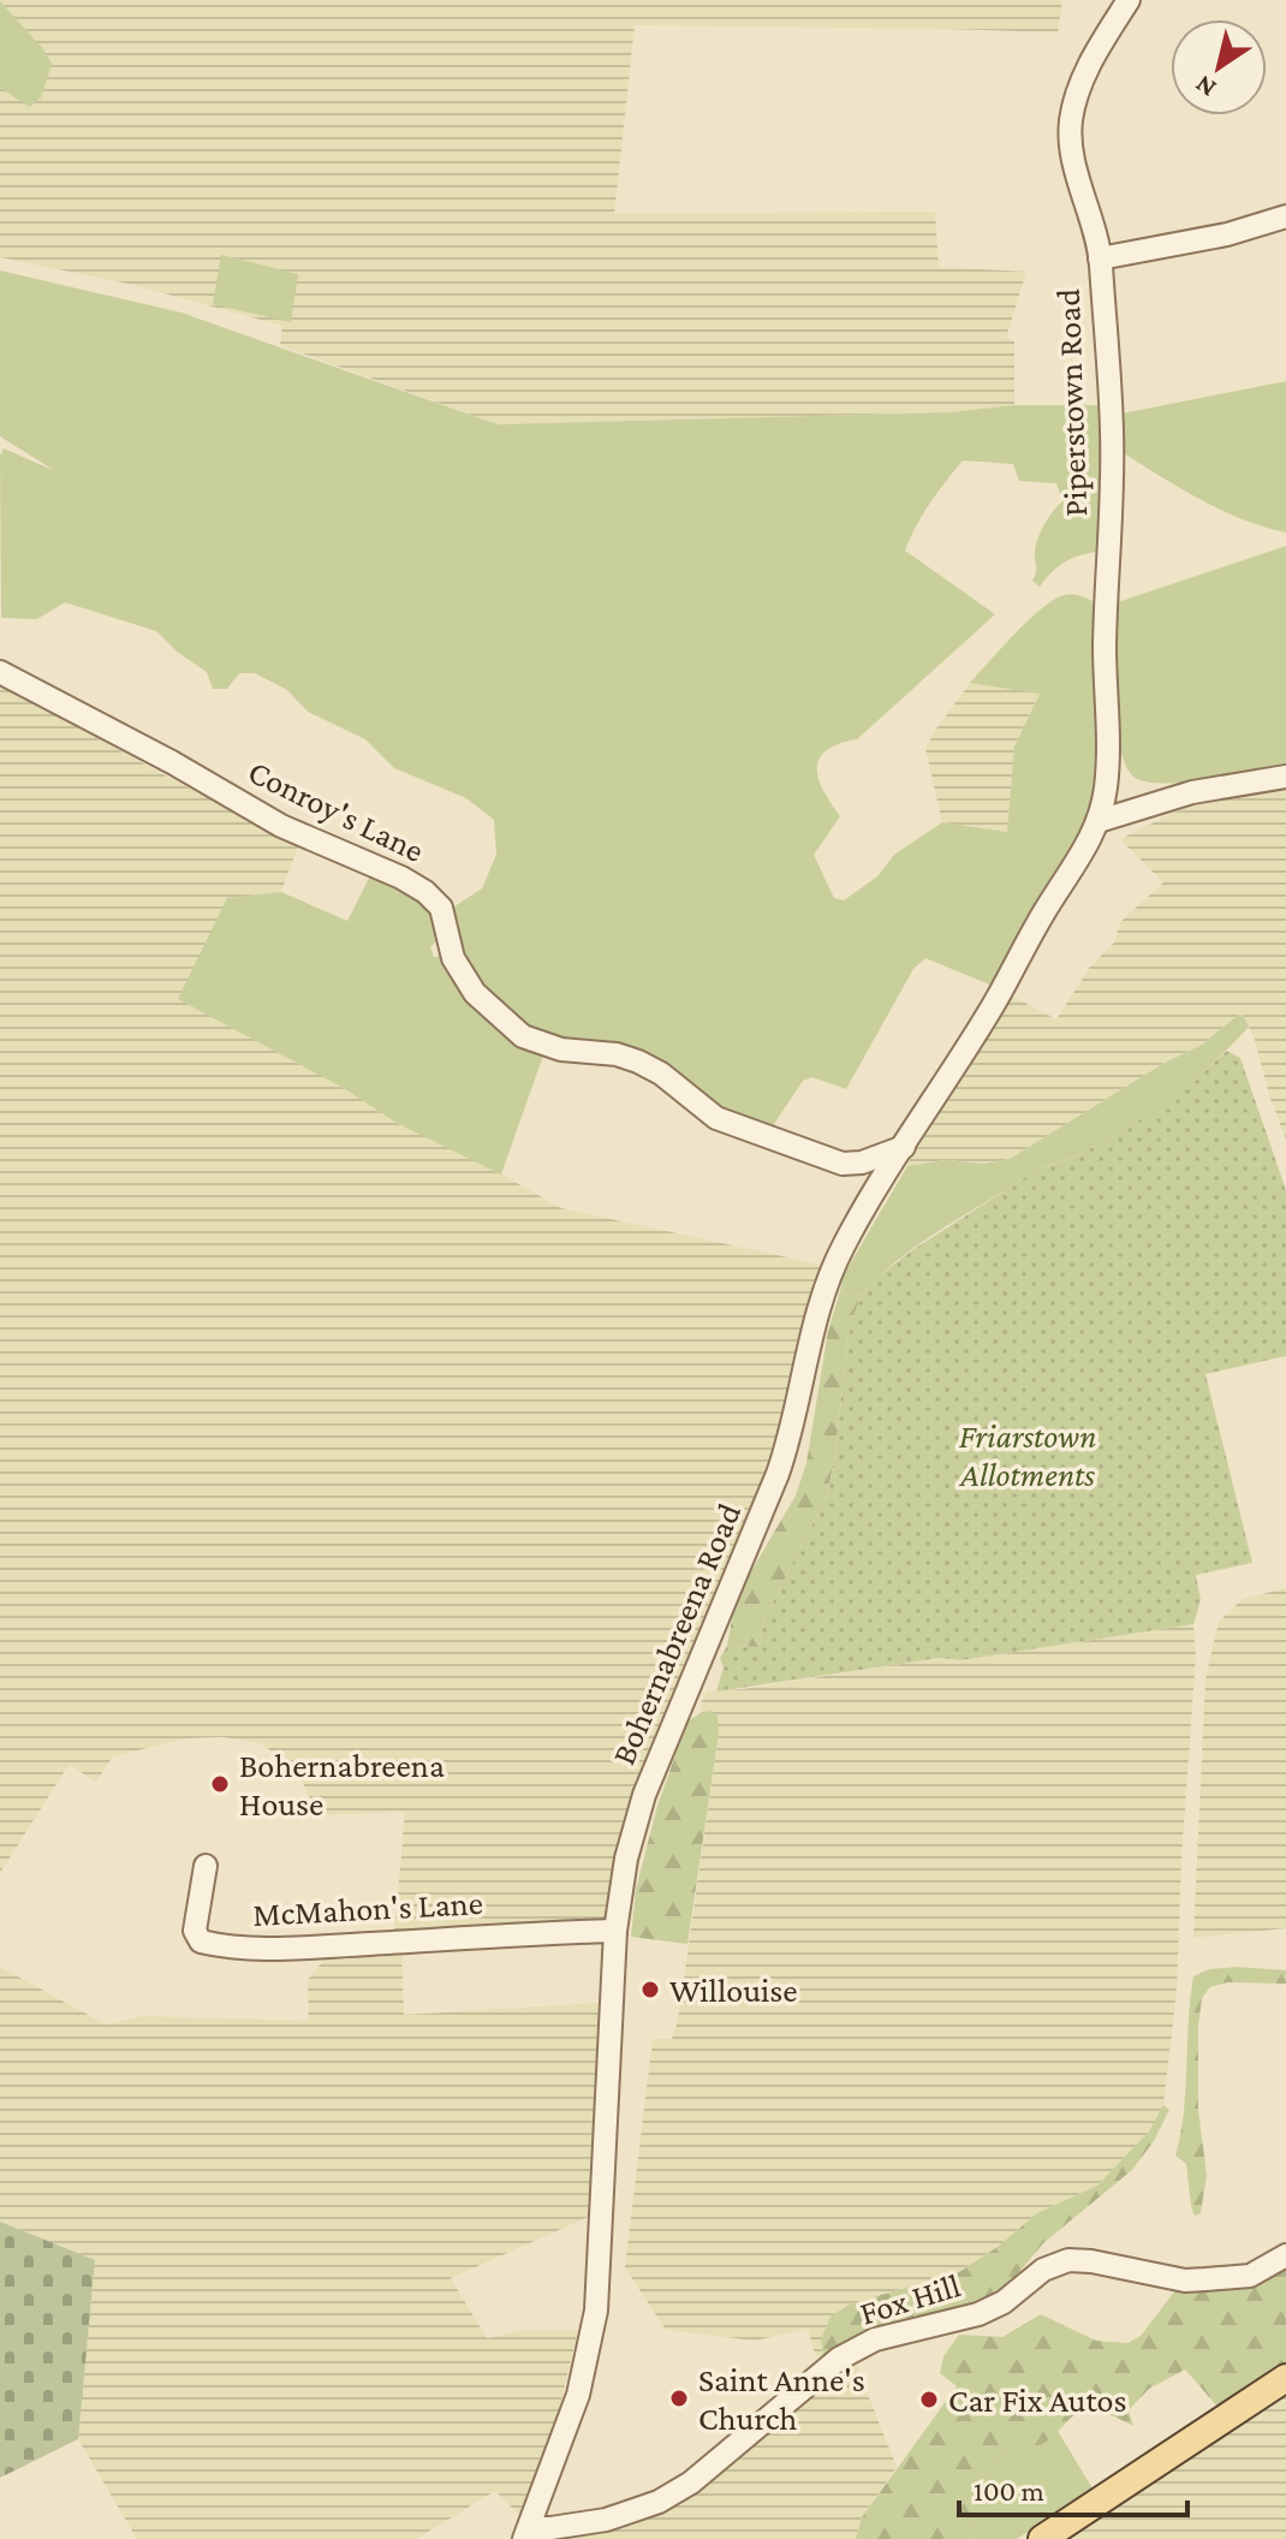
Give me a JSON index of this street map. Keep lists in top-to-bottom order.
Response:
{
  "streets": {
    "street": [
      "Piperstown Road",
      "Conroy's Lane",
      "Bohernabreena Road",
      "McMahon's Lane",
      "Fox Hill"
    ]
  },
  "crossings": [
    ["Piperstown Road", "Bohernabreena Road"],
    ["Conroy's Lane", "Bohernabreena Road"],
    ["Bohernabreena Road", "McMahon's Lane"],
    ["Bohernabreena Road", "Fox Hill"]
  ],
  "parks": ["Friarstown Allotments"],
  "places": [
    "Bohernabreena House",
    "Willouise",
    "Saint Anne's Church",
    "Car Fix Autos"
  ],
  "scale_bar": "100 m",
  "north": "bottom left"
}
